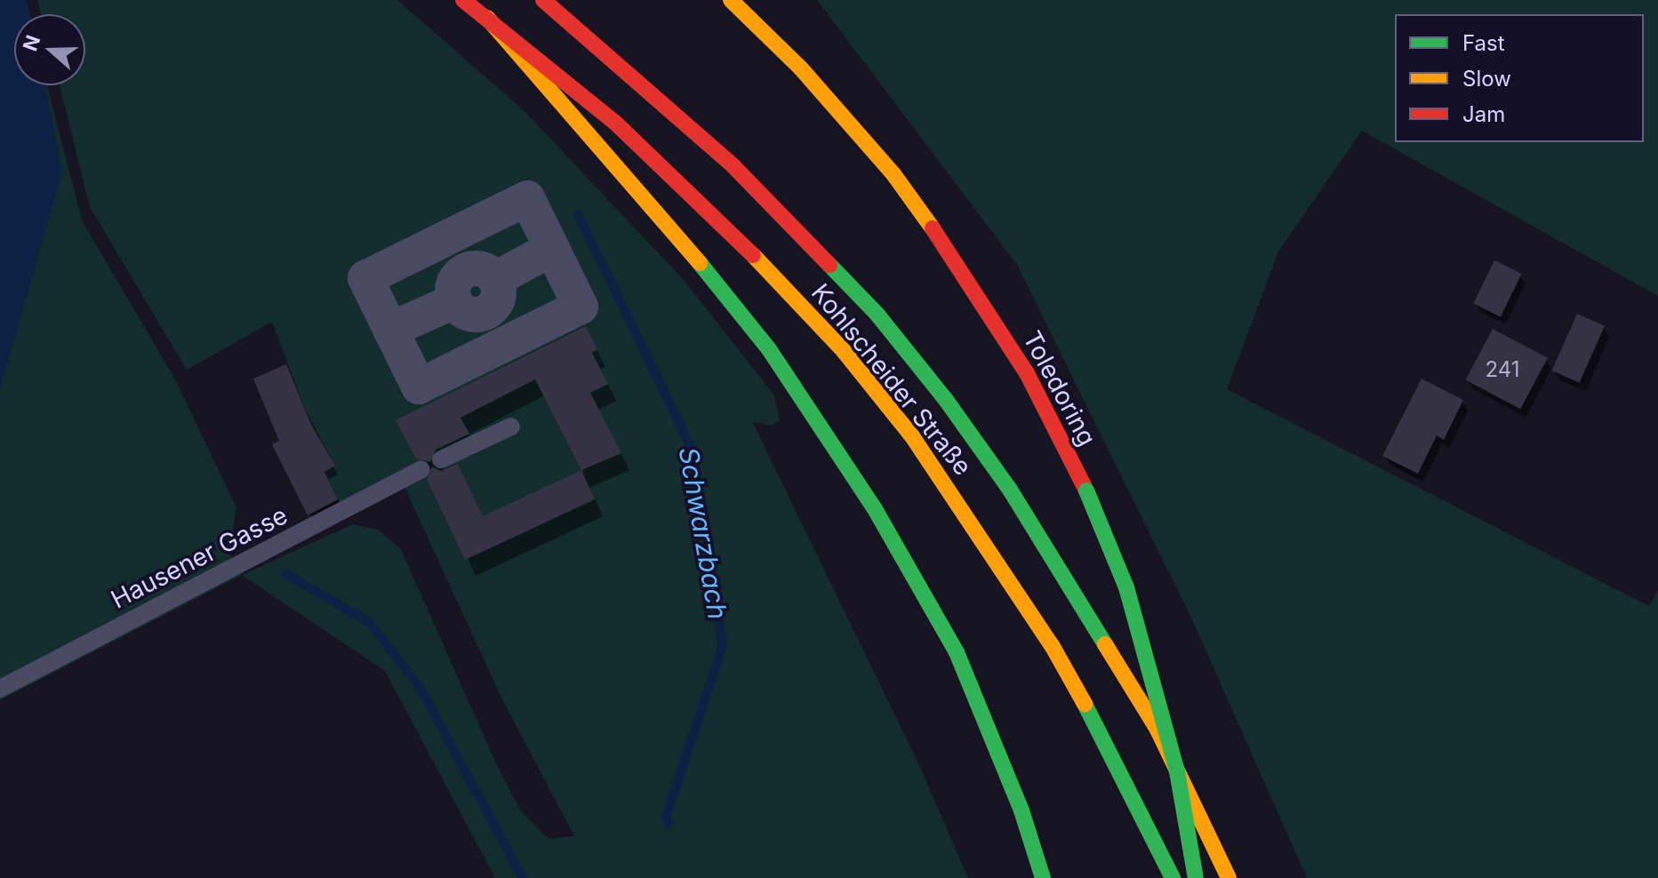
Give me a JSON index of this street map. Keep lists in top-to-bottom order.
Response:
{
  "streets": {
    "main road": ["Kohlscheider Straße", "Toledoring"],
    "lane": ["Hausener Gasse"]
  },
  "water": ["Schwarzbach"],
  "house_numbers": ["241"],
  "legend": ["Fast", "Slow", "Jam"],
  "north": "left"
}
